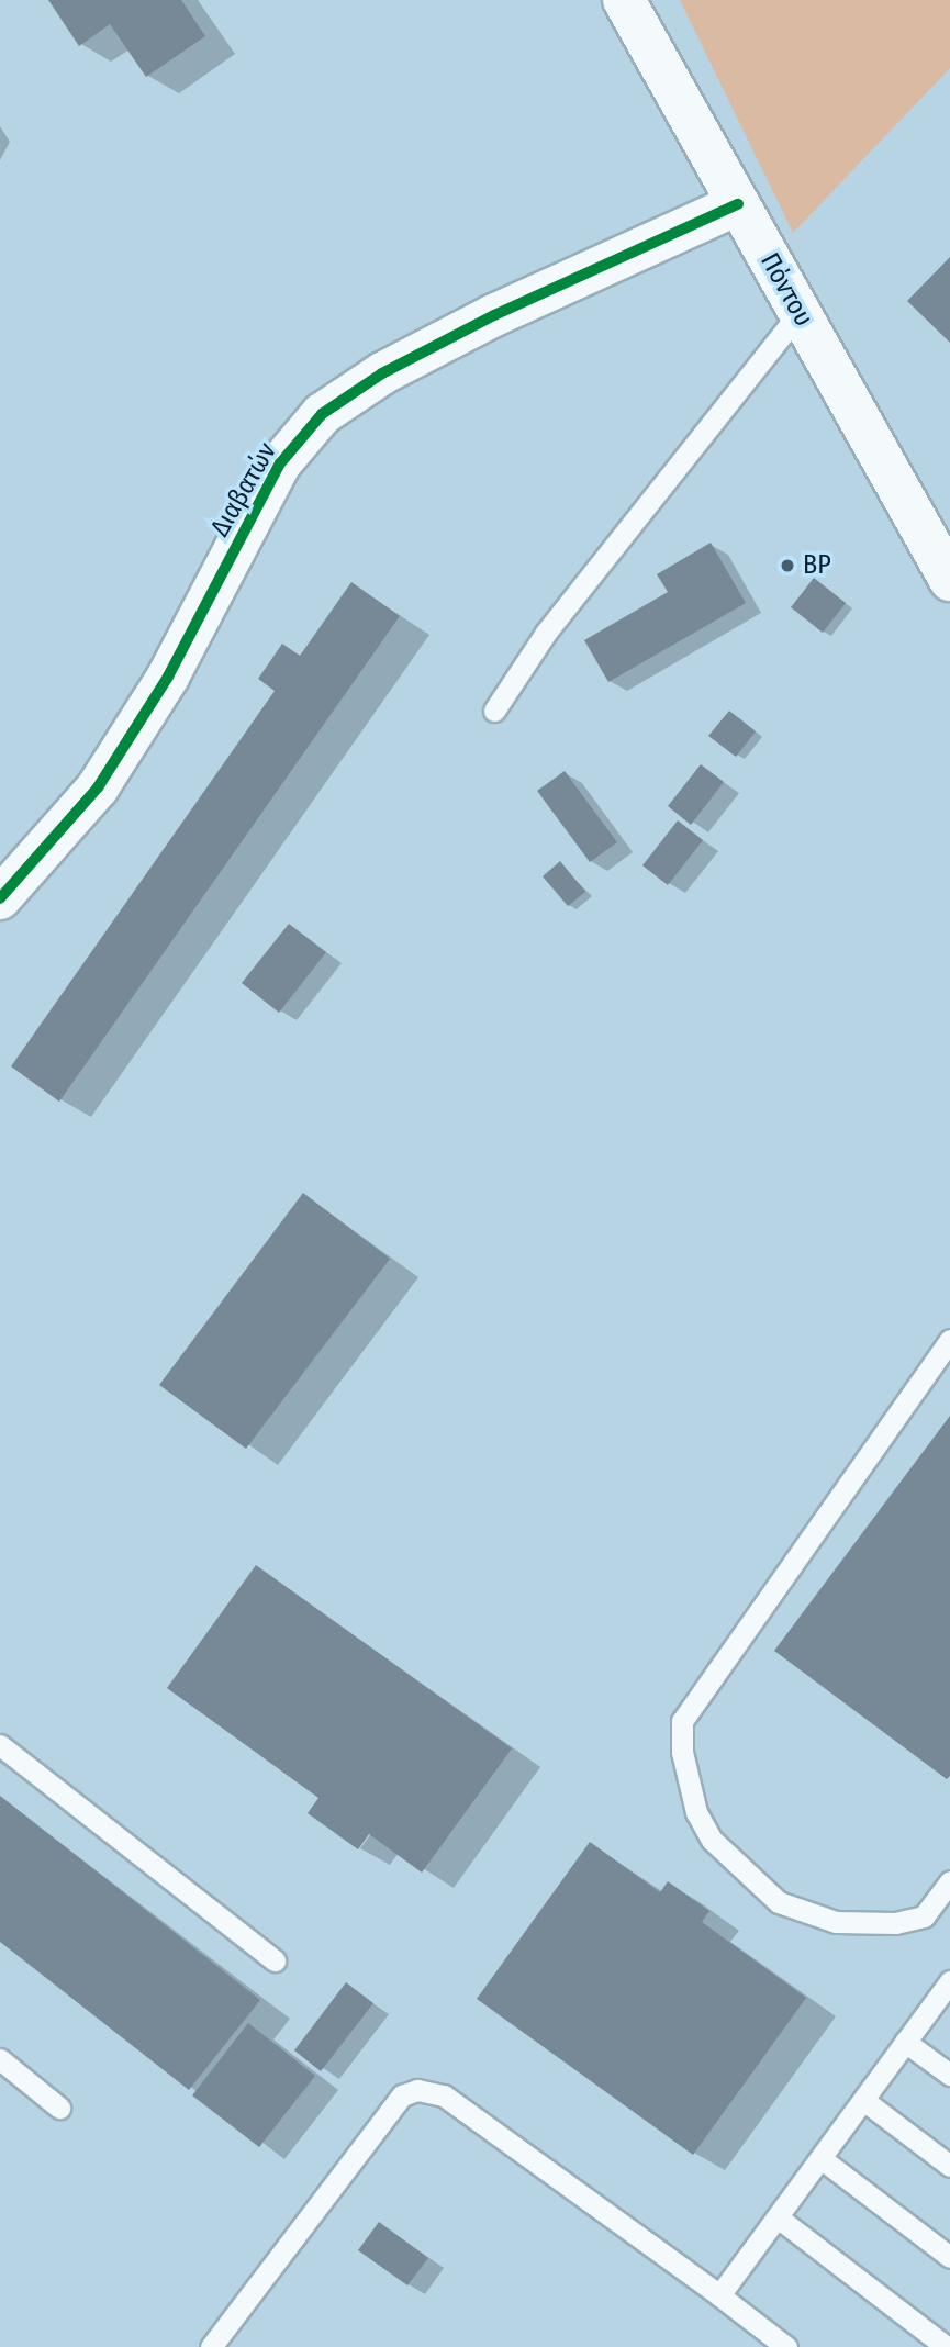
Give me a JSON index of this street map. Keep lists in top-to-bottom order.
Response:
{
  "streets": {
    "street": ["Πόντου", "Διαβατών"]
  },
  "crossings": [
    ["Πόντου", "Διαβατών"]
  ],
  "places": ["BP"]
}
